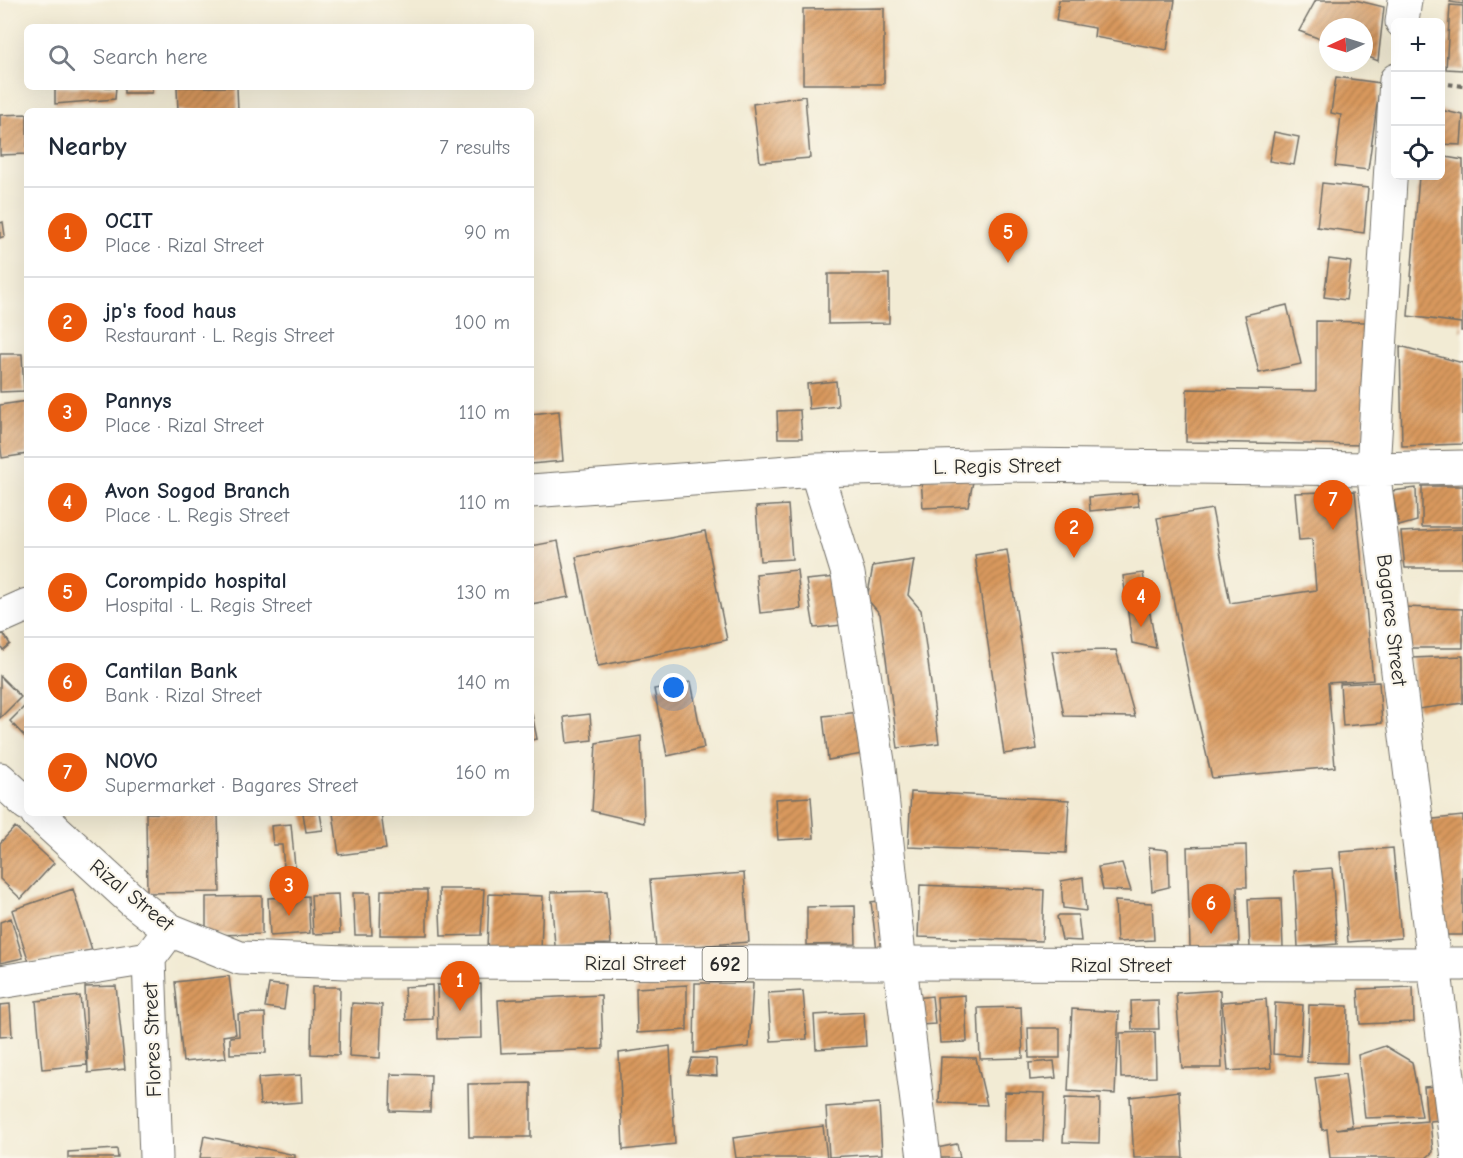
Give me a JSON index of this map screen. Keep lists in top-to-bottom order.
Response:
{
  "streets": {
    "street": [
      "L. Regis Street",
      "Bagares Street",
      "Rizal Street",
      "692",
      "Flores Street"
    ]
  },
  "crossings": [
    ["L. Regis Street", "Bagares Street"],
    ["Bagares Street", "Rizal Street"],
    ["Rizal Street", "Flores Street"]
  ],
  "north": "left",
  "page": {
    "map_buttons": ["+", "−"],
    "search": "Search here",
    "heading": ["Nearby", "7 results"],
    "list": [
      {
        "mark": "1",
        "name": "OCIT",
        "note": "Place · Rizal Street",
        "value": "90 m"
      },
      {
        "mark": "2",
        "name": "jp's food haus",
        "note": "Restaurant · L. Regis Street",
        "value": "100 m"
      },
      {
        "mark": "3",
        "name": "Pannys",
        "note": "Place · Rizal Street",
        "value": "110 m"
      },
      {
        "mark": "4",
        "name": "Avon Sogod Branch",
        "note": "Place · L. Regis Street",
        "value": "110 m"
      },
      {
        "mark": "5",
        "name": "Corompido hospital",
        "note": "Hospital · L. Regis Street",
        "value": "130 m"
      },
      {
        "mark": "6",
        "name": "Cantilan Bank",
        "note": "Bank · Rizal Street",
        "value": "140 m"
      },
      {
        "mark": "7",
        "name": "NOVO",
        "note": "Supermarket · Bagares Street",
        "value": "160 m"
      }
    ],
    "pins": [
      "5",
      "7",
      "2",
      "4",
      "3",
      "6",
      "1"
    ]
  }
}
